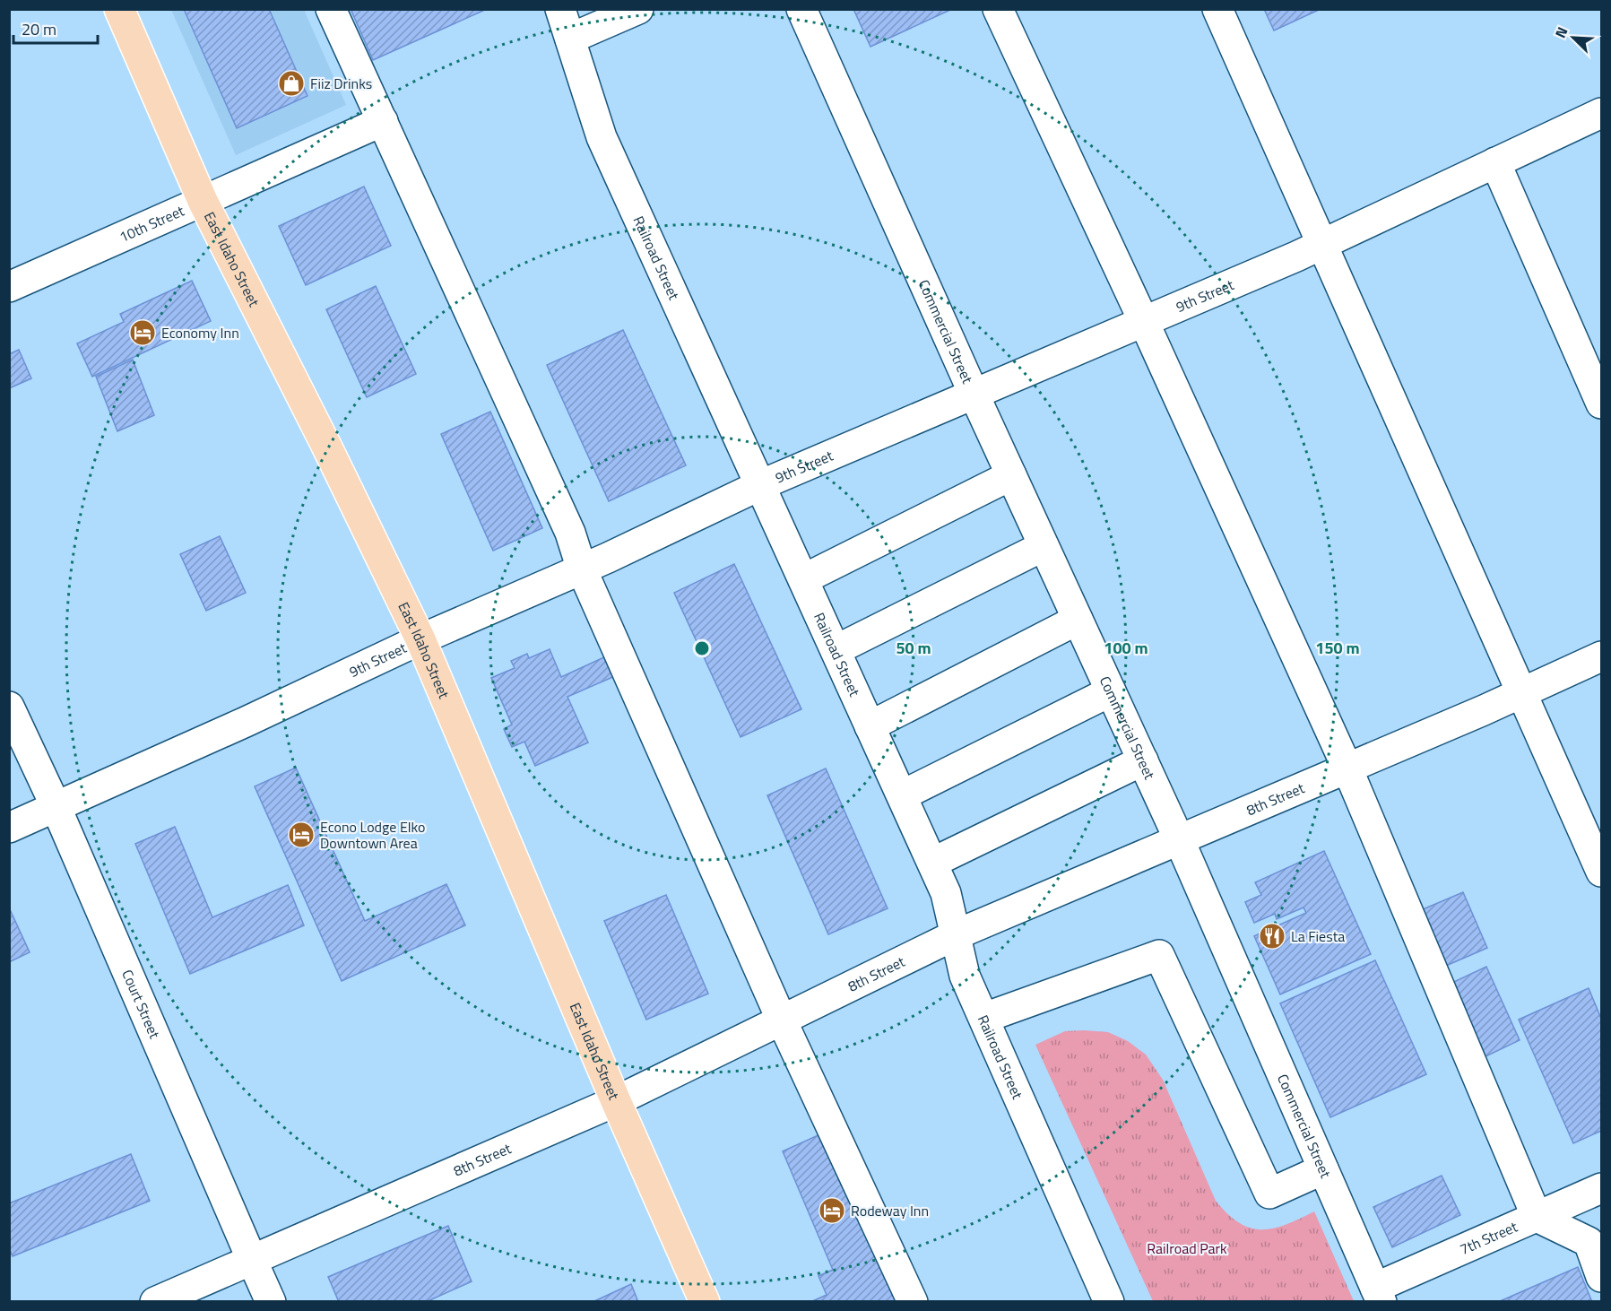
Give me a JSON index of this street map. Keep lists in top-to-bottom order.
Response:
{
  "streets": {
    "main road": ["East Idaho Street"],
    "street": [
      "10th Street",
      "Railroad Street",
      "9th Street",
      "Commercial Street",
      "8th Street",
      "Court Street",
      "7th Street"
    ]
  },
  "crossings": [
    ["10th Street", "East Idaho Street"],
    ["Railroad Street", "9th Street"],
    ["Railroad Street", "8th Street"],
    ["East Idaho Street", "9th Street"],
    ["East Idaho Street", "8th Street"],
    ["9th Street", "Commercial Street"],
    ["9th Street", "Court Street"],
    ["Commercial Street", "8th Street"],
    ["Commercial Street", "7th Street"],
    ["8th Street", "Court Street"]
  ],
  "parks": ["Railroad Park"],
  "places": {
    "shop": ["Fiiz Drinks"],
    "hotel": ["Economy Inn", "Econo Lodge Elko Downtown Area", "Rodeway Inn"],
    "restaurant": ["La Fiesta"]
  },
  "scale_bar": "20 m",
  "north": "top left",
  "rings": ["50 m", "100 m", "150 m"]
}
